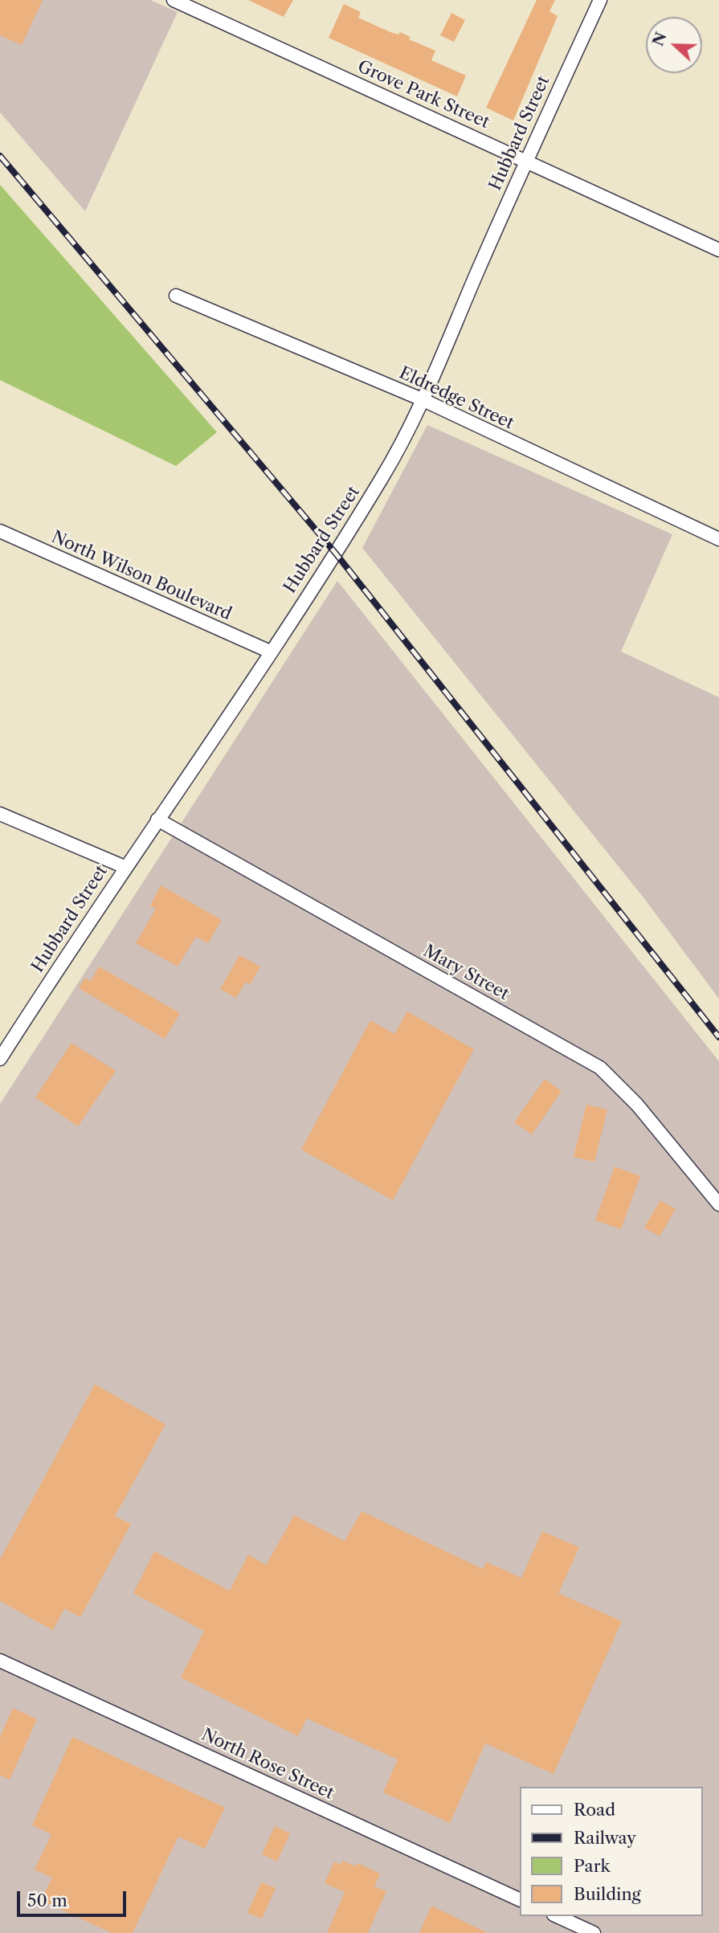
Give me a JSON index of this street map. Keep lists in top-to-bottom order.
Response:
{
  "streets": {
    "street": [
      "Grove Park Street",
      "Hubbard Street",
      "Eldredge Street",
      "North Wilson Boulevard",
      "Mary Street",
      "North Rose Street"
    ]
  },
  "crossings": [
    ["Grove Park Street", "Hubbard Street"],
    ["Hubbard Street", "Eldredge Street"],
    ["Hubbard Street", "North Wilson Boulevard"],
    ["Hubbard Street", "Mary Street"]
  ],
  "legend": [
    "Road",
    "Railway",
    "Park",
    "Building"
  ],
  "scale_bar": "50 m",
  "north": "left"
}
